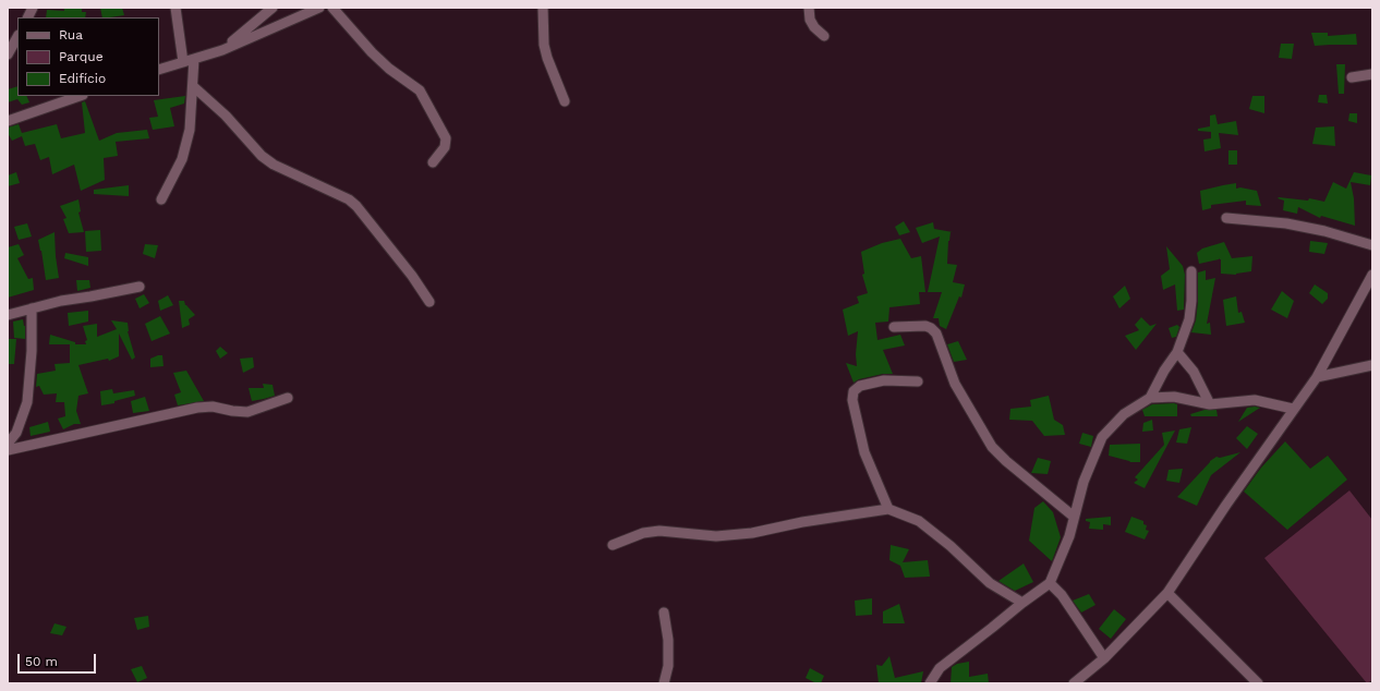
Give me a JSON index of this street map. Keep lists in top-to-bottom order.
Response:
{
  "legend": ["Rua", "Parque", "Edifício"],
  "scale_bar": "50 m"
}
